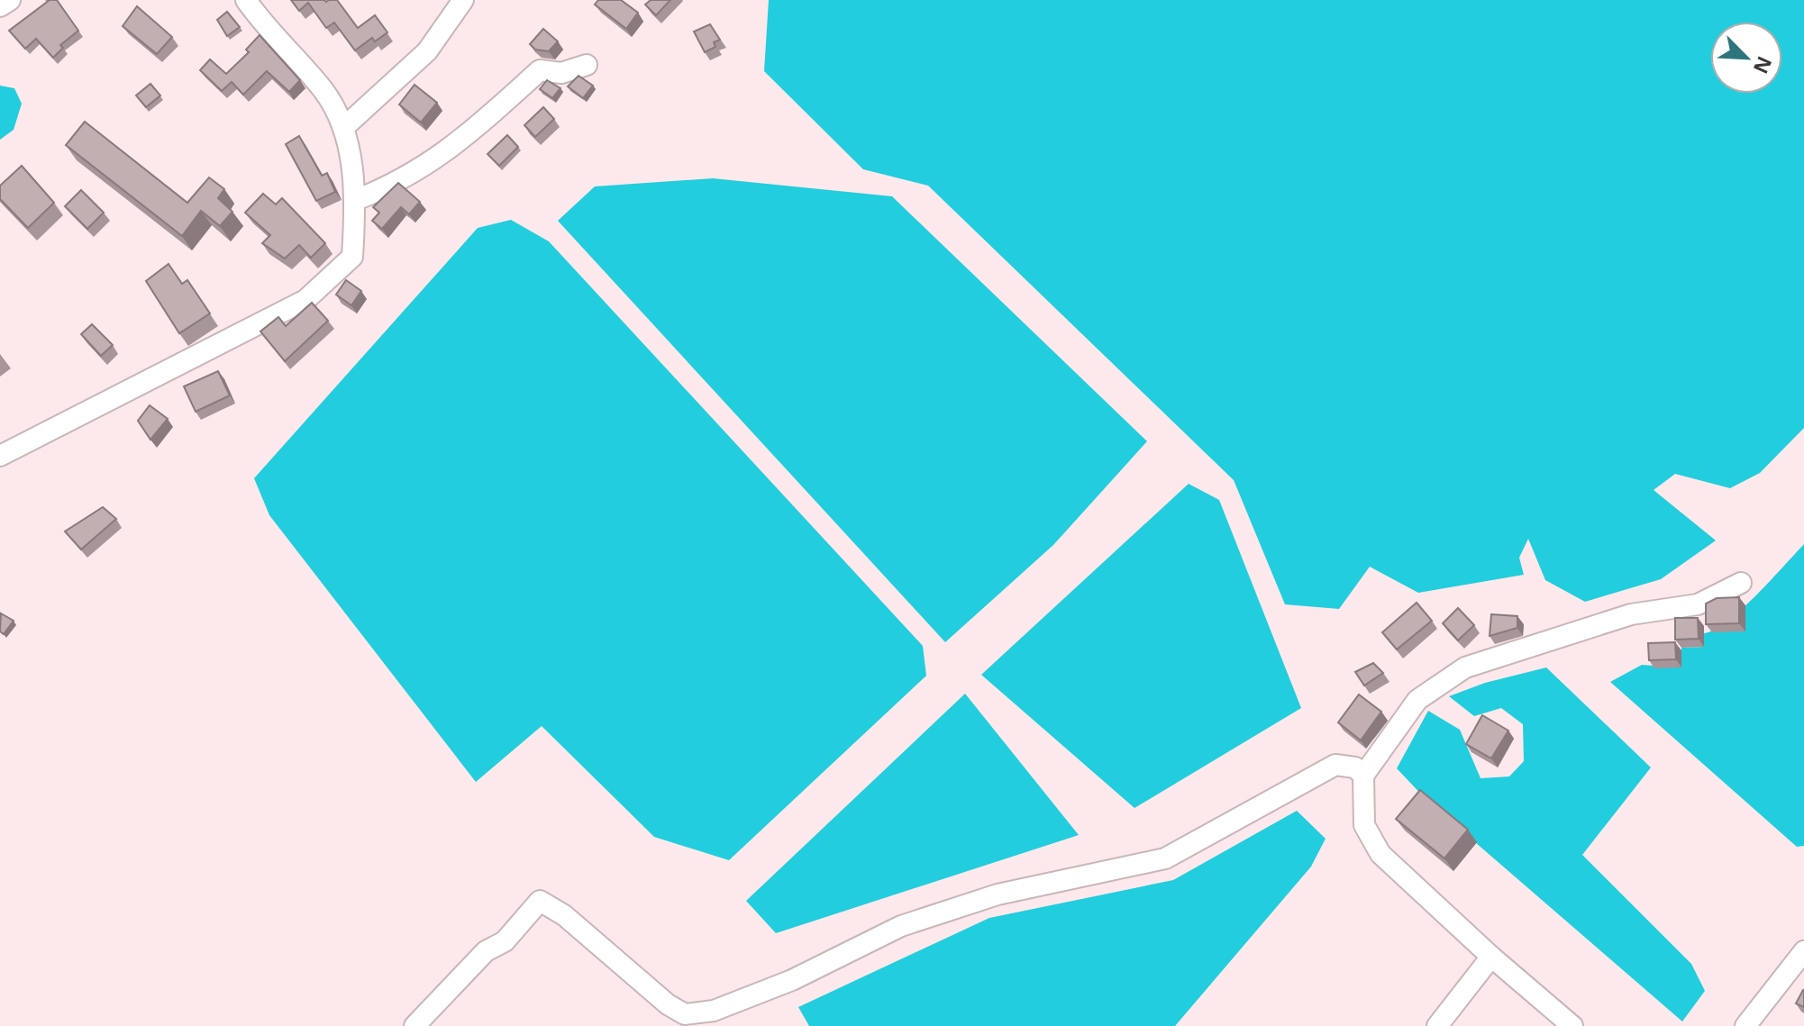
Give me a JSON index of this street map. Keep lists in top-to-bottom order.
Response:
{
  "north": "bottom right"
}
